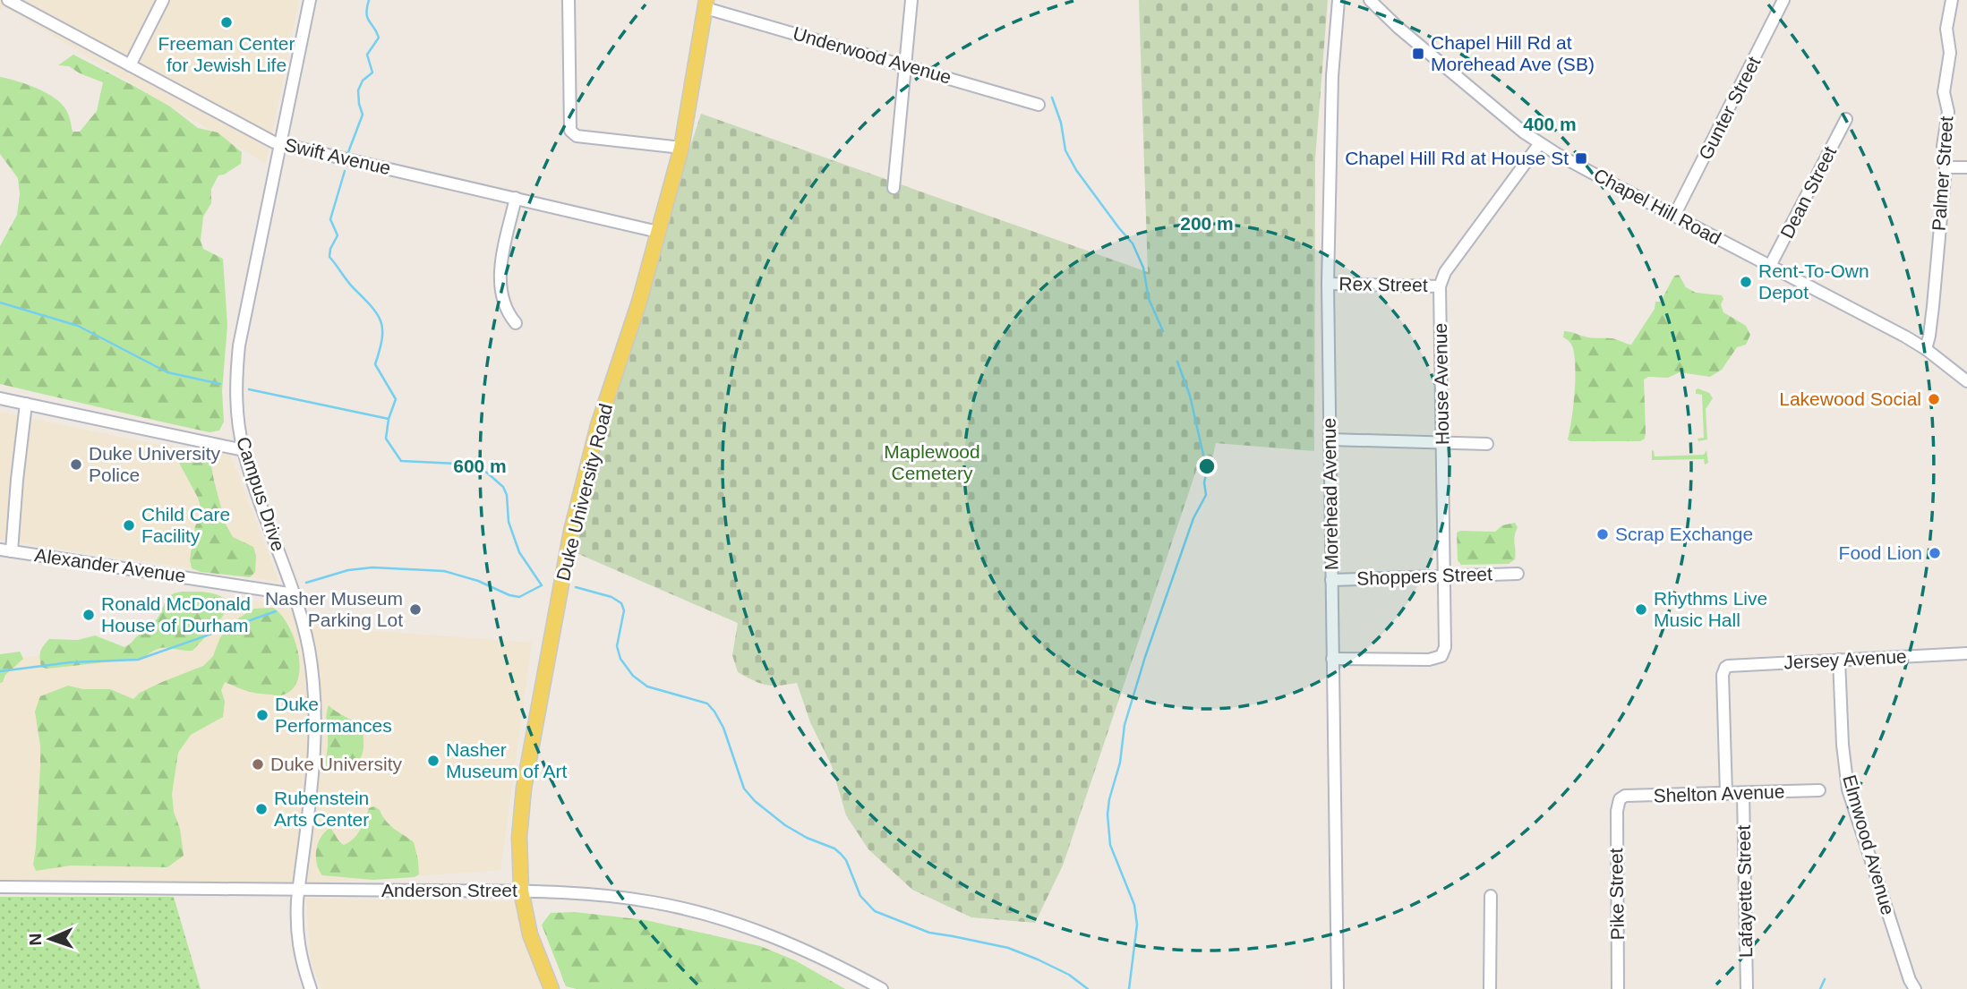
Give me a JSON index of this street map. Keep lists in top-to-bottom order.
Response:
{
  "streets": {
    "main road": ["Duke University Road"],
    "street": [
      "Underwood Avenue",
      "Gunter Street",
      "Swift Avenue",
      "Palmer Street",
      "Dean Street",
      "Chapel Hill Road",
      "Rex Street",
      "House Avenue",
      "Campus Drive",
      "Morehead Avenue",
      "Alexander Avenue",
      "Shoppers Street",
      "Jersey Avenue",
      "Shelton Avenue",
      "Elmwood Avenue",
      "Anderson Street",
      "Lafayette Street",
      "Pike Street"
    ]
  },
  "crossings": [
    ["Underwood Avenue", "Duke University Road"],
    ["Gunter Street", "Chapel Hill Road"],
    ["Swift Avenue", "Duke University Road"],
    ["Swift Avenue", "Campus Drive"],
    ["Palmer Street", "Chapel Hill Road"],
    ["Dean Street", "Chapel Hill Road"],
    ["Chapel Hill Road", "House Avenue"],
    ["Rex Street", "House Avenue"],
    ["Rex Street", "Morehead Avenue"],
    ["House Avenue", "Morehead Avenue"],
    ["House Avenue", "Shoppers Street"],
    ["Duke University Road", "Anderson Street"],
    ["Campus Drive", "Alexander Avenue"],
    ["Campus Drive", "Anderson Street"],
    ["Morehead Avenue", "Shoppers Street"],
    ["Jersey Avenue", "Shelton Avenue"],
    ["Jersey Avenue", "Elmwood Avenue"],
    ["Shelton Avenue", "Lafayette Street"],
    ["Shelton Avenue", "Pike Street"]
  ],
  "parks": ["Maplewood Cemetery"],
  "places": {
    "other": [
      "Freeman Center for Jewish Life",
      "Rent-To-Own Depot",
      "Lakewood Social",
      "Duke University Police",
      "Child Care Facility",
      "Scrap Exchange",
      "Food Lion",
      "Nasher Museum Parking Lot",
      "Rhythms Live Music Hall",
      "Ronald McDonald House of Durham",
      "Duke Performances",
      "Nasher Museum of Art",
      "Duke University",
      "Rubenstein Arts Center"
    ],
    "transit": ["Chapel Hill Rd at Morehead Ave (SB)", "Chapel Hill Rd at House St"]
  },
  "north": "left",
  "rings": ["400 m", "200 m", "600 m"]
}
